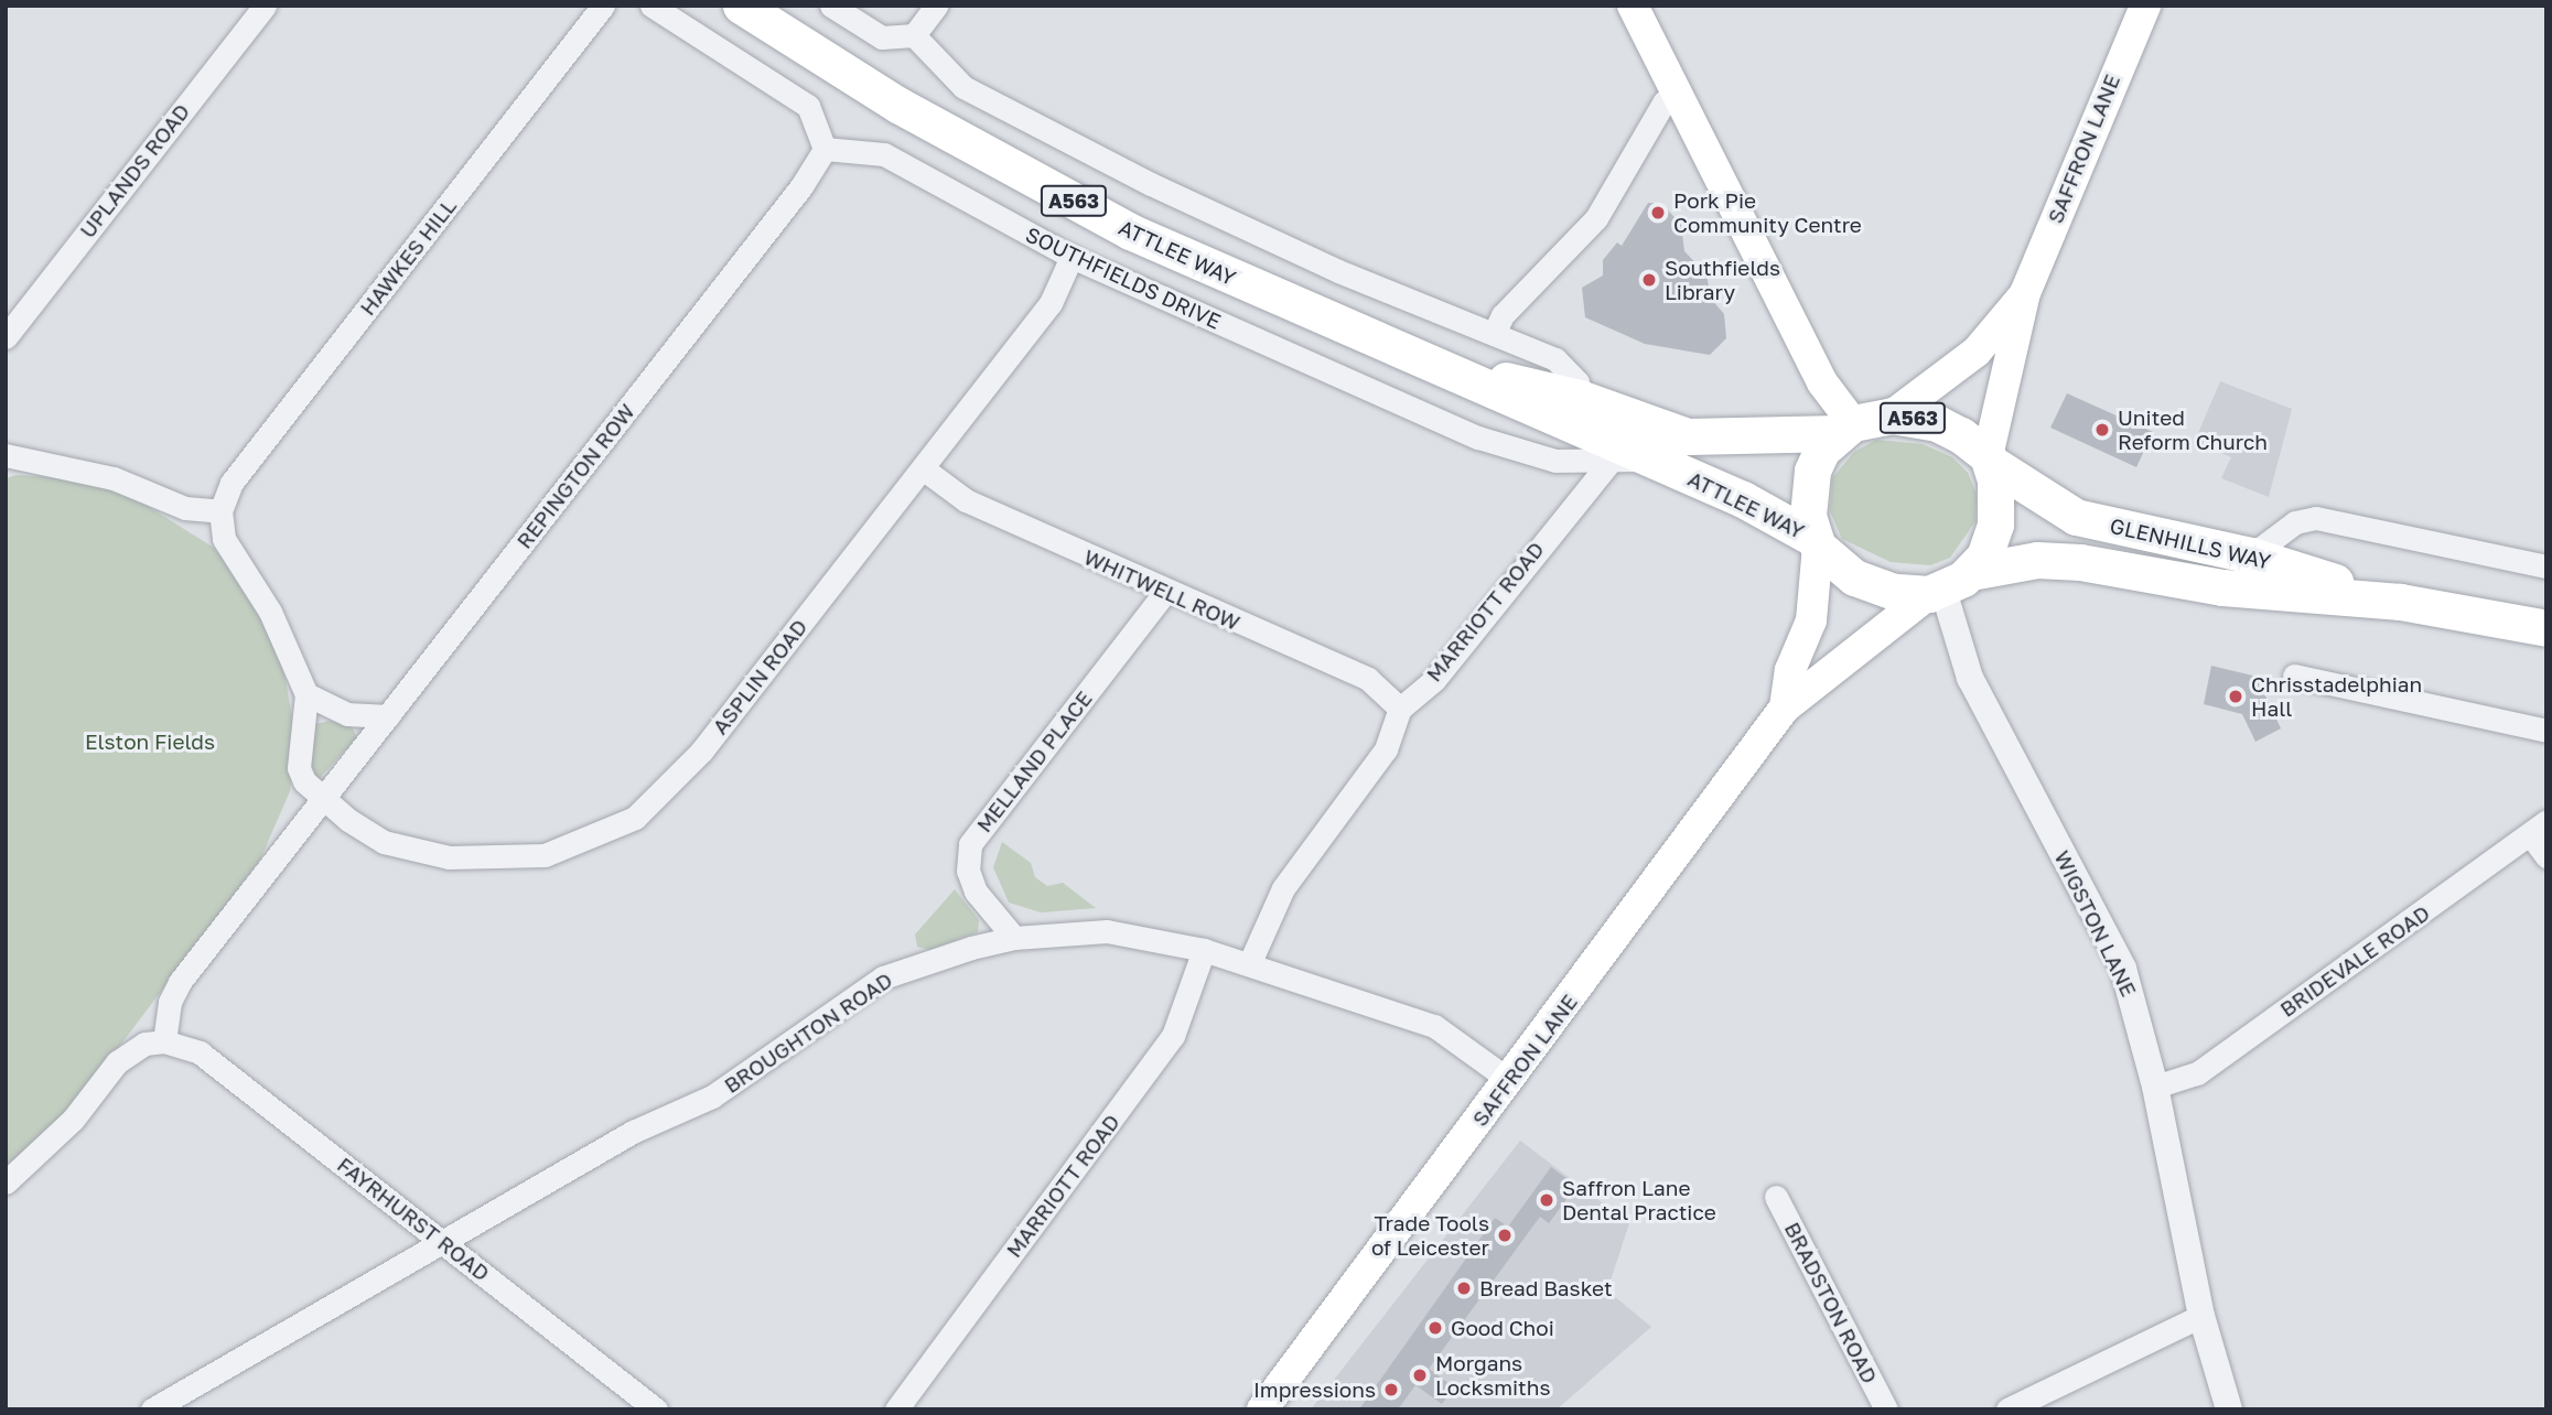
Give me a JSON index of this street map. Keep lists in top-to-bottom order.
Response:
{
  "streets": {
    "highway": ["A563", "ATTLEE WAY", "GLENHILLS WAY"],
    "main road": ["SAFFRON LANE"],
    "street": [
      "UPLANDS ROAD",
      "HAWKES HILL",
      "SOUTHFIELDS DRIVE",
      "REPINGTON ROW",
      "WHITWELL ROW",
      "MARRIOTT ROAD",
      "ASPLIN ROAD",
      "MELLAND PLACE",
      "WIGSTON LANE",
      "BRIDEVALE ROAD",
      "BROUGHTON ROAD",
      "FAYRHURST ROAD",
      "BRADSTON ROAD"
    ]
  },
  "crossings": [
    ["SAFFRON LANE", "A563"],
    ["SAFFRON LANE", "ATTLEE WAY"],
    ["SAFFRON LANE", "GLENHILLS WAY"],
    ["SAFFRON LANE", "WIGSTON LANE"],
    ["SAFFRON LANE", "BROUGHTON ROAD"],
    ["A563", "ATTLEE WAY"],
    ["A563", "GLENHILLS WAY"],
    ["A563", "WIGSTON LANE"],
    ["ATTLEE WAY", "SOUTHFIELDS DRIVE"],
    ["ATTLEE WAY", "GLENHILLS WAY"],
    ["ATTLEE WAY", "WIGSTON LANE"],
    ["SOUTHFIELDS DRIVE", "REPINGTON ROW"],
    ["SOUTHFIELDS DRIVE", "MARRIOTT ROAD"],
    ["SOUTHFIELDS DRIVE", "ASPLIN ROAD"],
    ["REPINGTON ROW", "ASPLIN ROAD"],
    ["GLENHILLS WAY", "WIGSTON LANE"],
    ["WHITWELL ROW", "MARRIOTT ROAD"],
    ["WHITWELL ROW", "ASPLIN ROAD"],
    ["WHITWELL ROW", "MELLAND PLACE"],
    ["MARRIOTT ROAD", "BROUGHTON ROAD"],
    ["MELLAND PLACE", "BROUGHTON ROAD"],
    ["WIGSTON LANE", "BRIDEVALE ROAD"],
    ["BROUGHTON ROAD", "FAYRHURST ROAD"]
  ],
  "parks": ["Elston Fields"],
  "places": [
    "Pork Pie Community Centre",
    "Southfields Library",
    "United Reform Church",
    "Chrisstadelphian Hall",
    "Saffron Lane Dental Practice",
    "Trade Tools of Leicester",
    "Bread Basket",
    "Good Choi",
    "Morgans Locksmiths",
    "Impressions"
  ]
}
